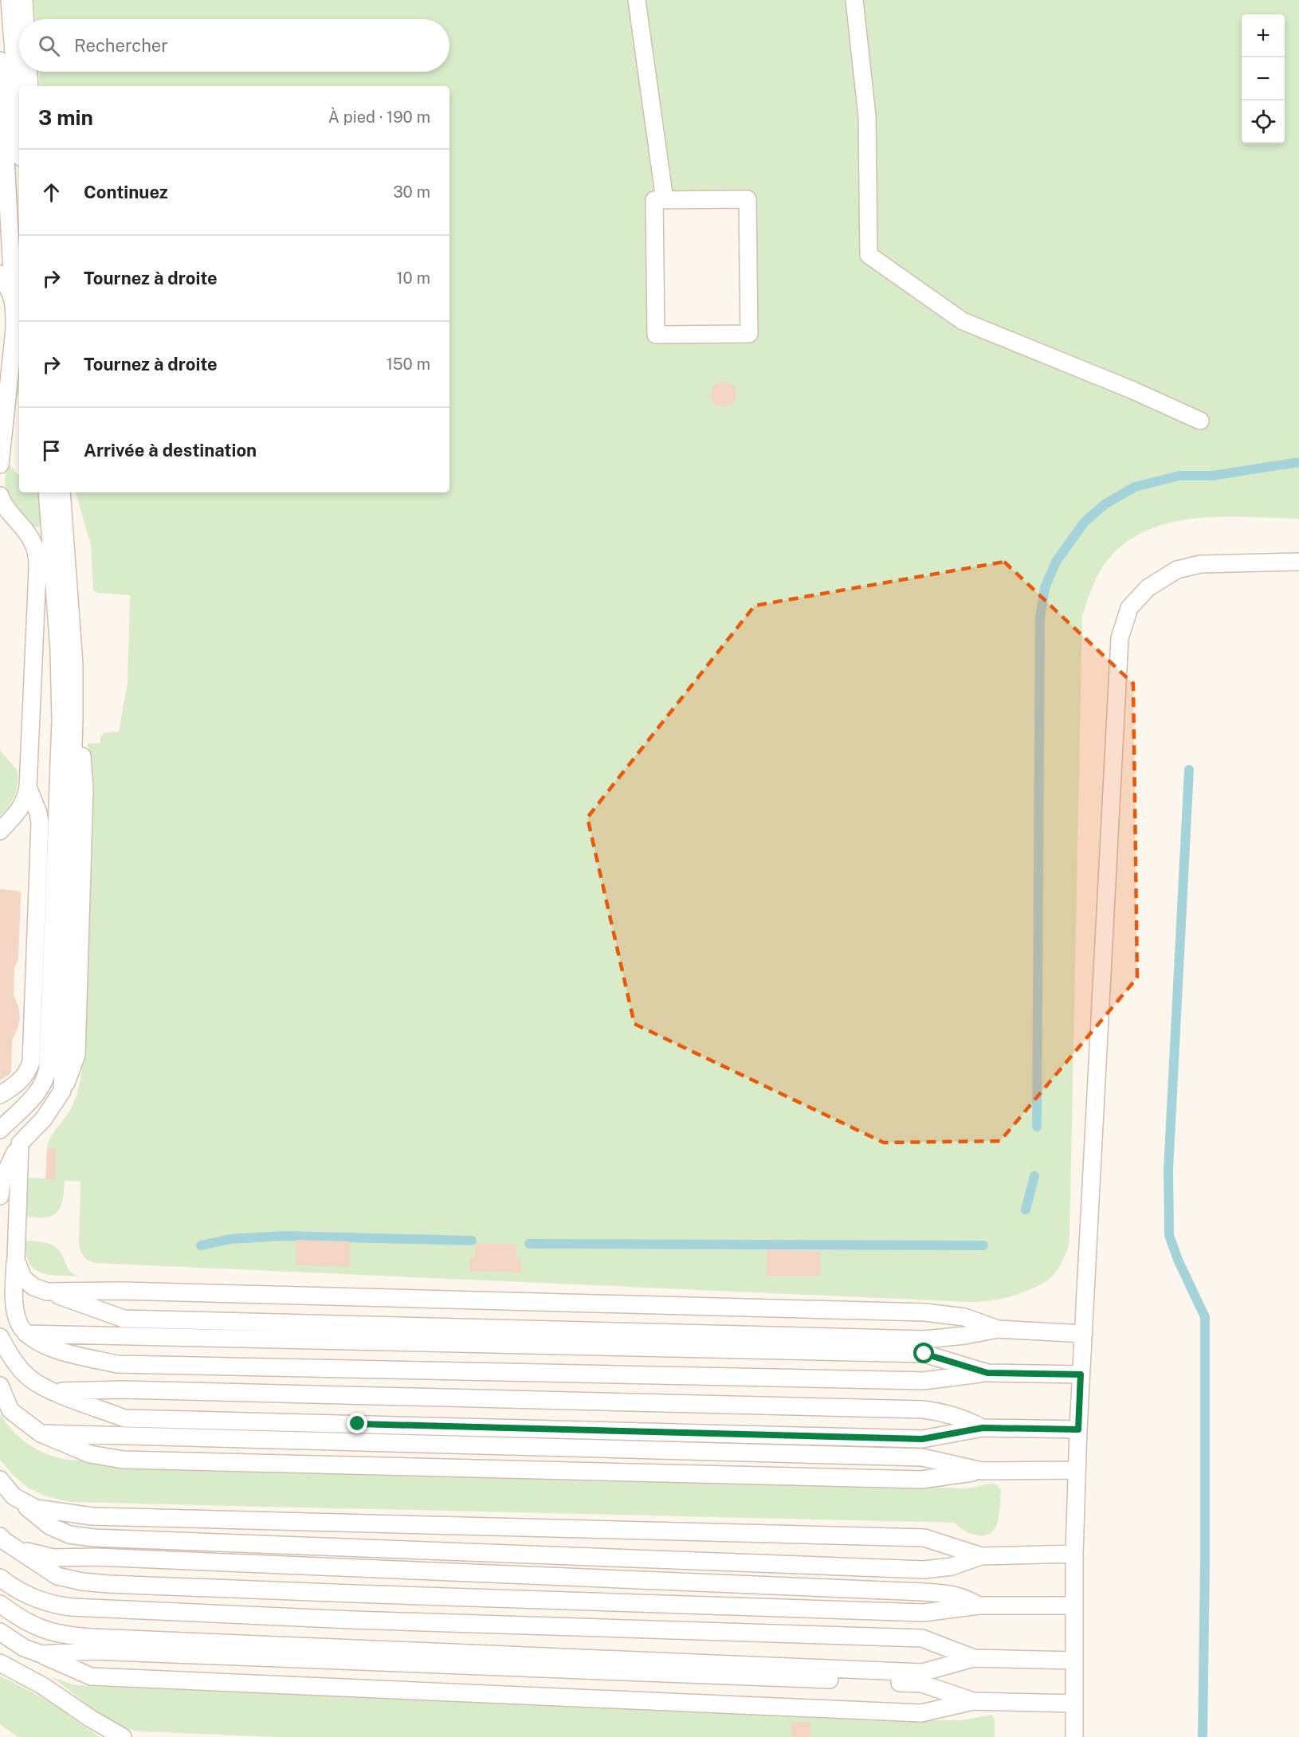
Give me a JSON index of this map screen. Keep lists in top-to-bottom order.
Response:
{
  "page": {
    "map_buttons": ["+", "−"],
    "search": "Rechercher",
    "heading": ["3 min", "À pied · 190 m"],
    "list": [
      ["Continuez", "30 m"],
      ["Tournez à droite", "10 m"],
      ["Tournez à droite", "150 m"],
      "Arrivée à destination"
    ]
  }
}
